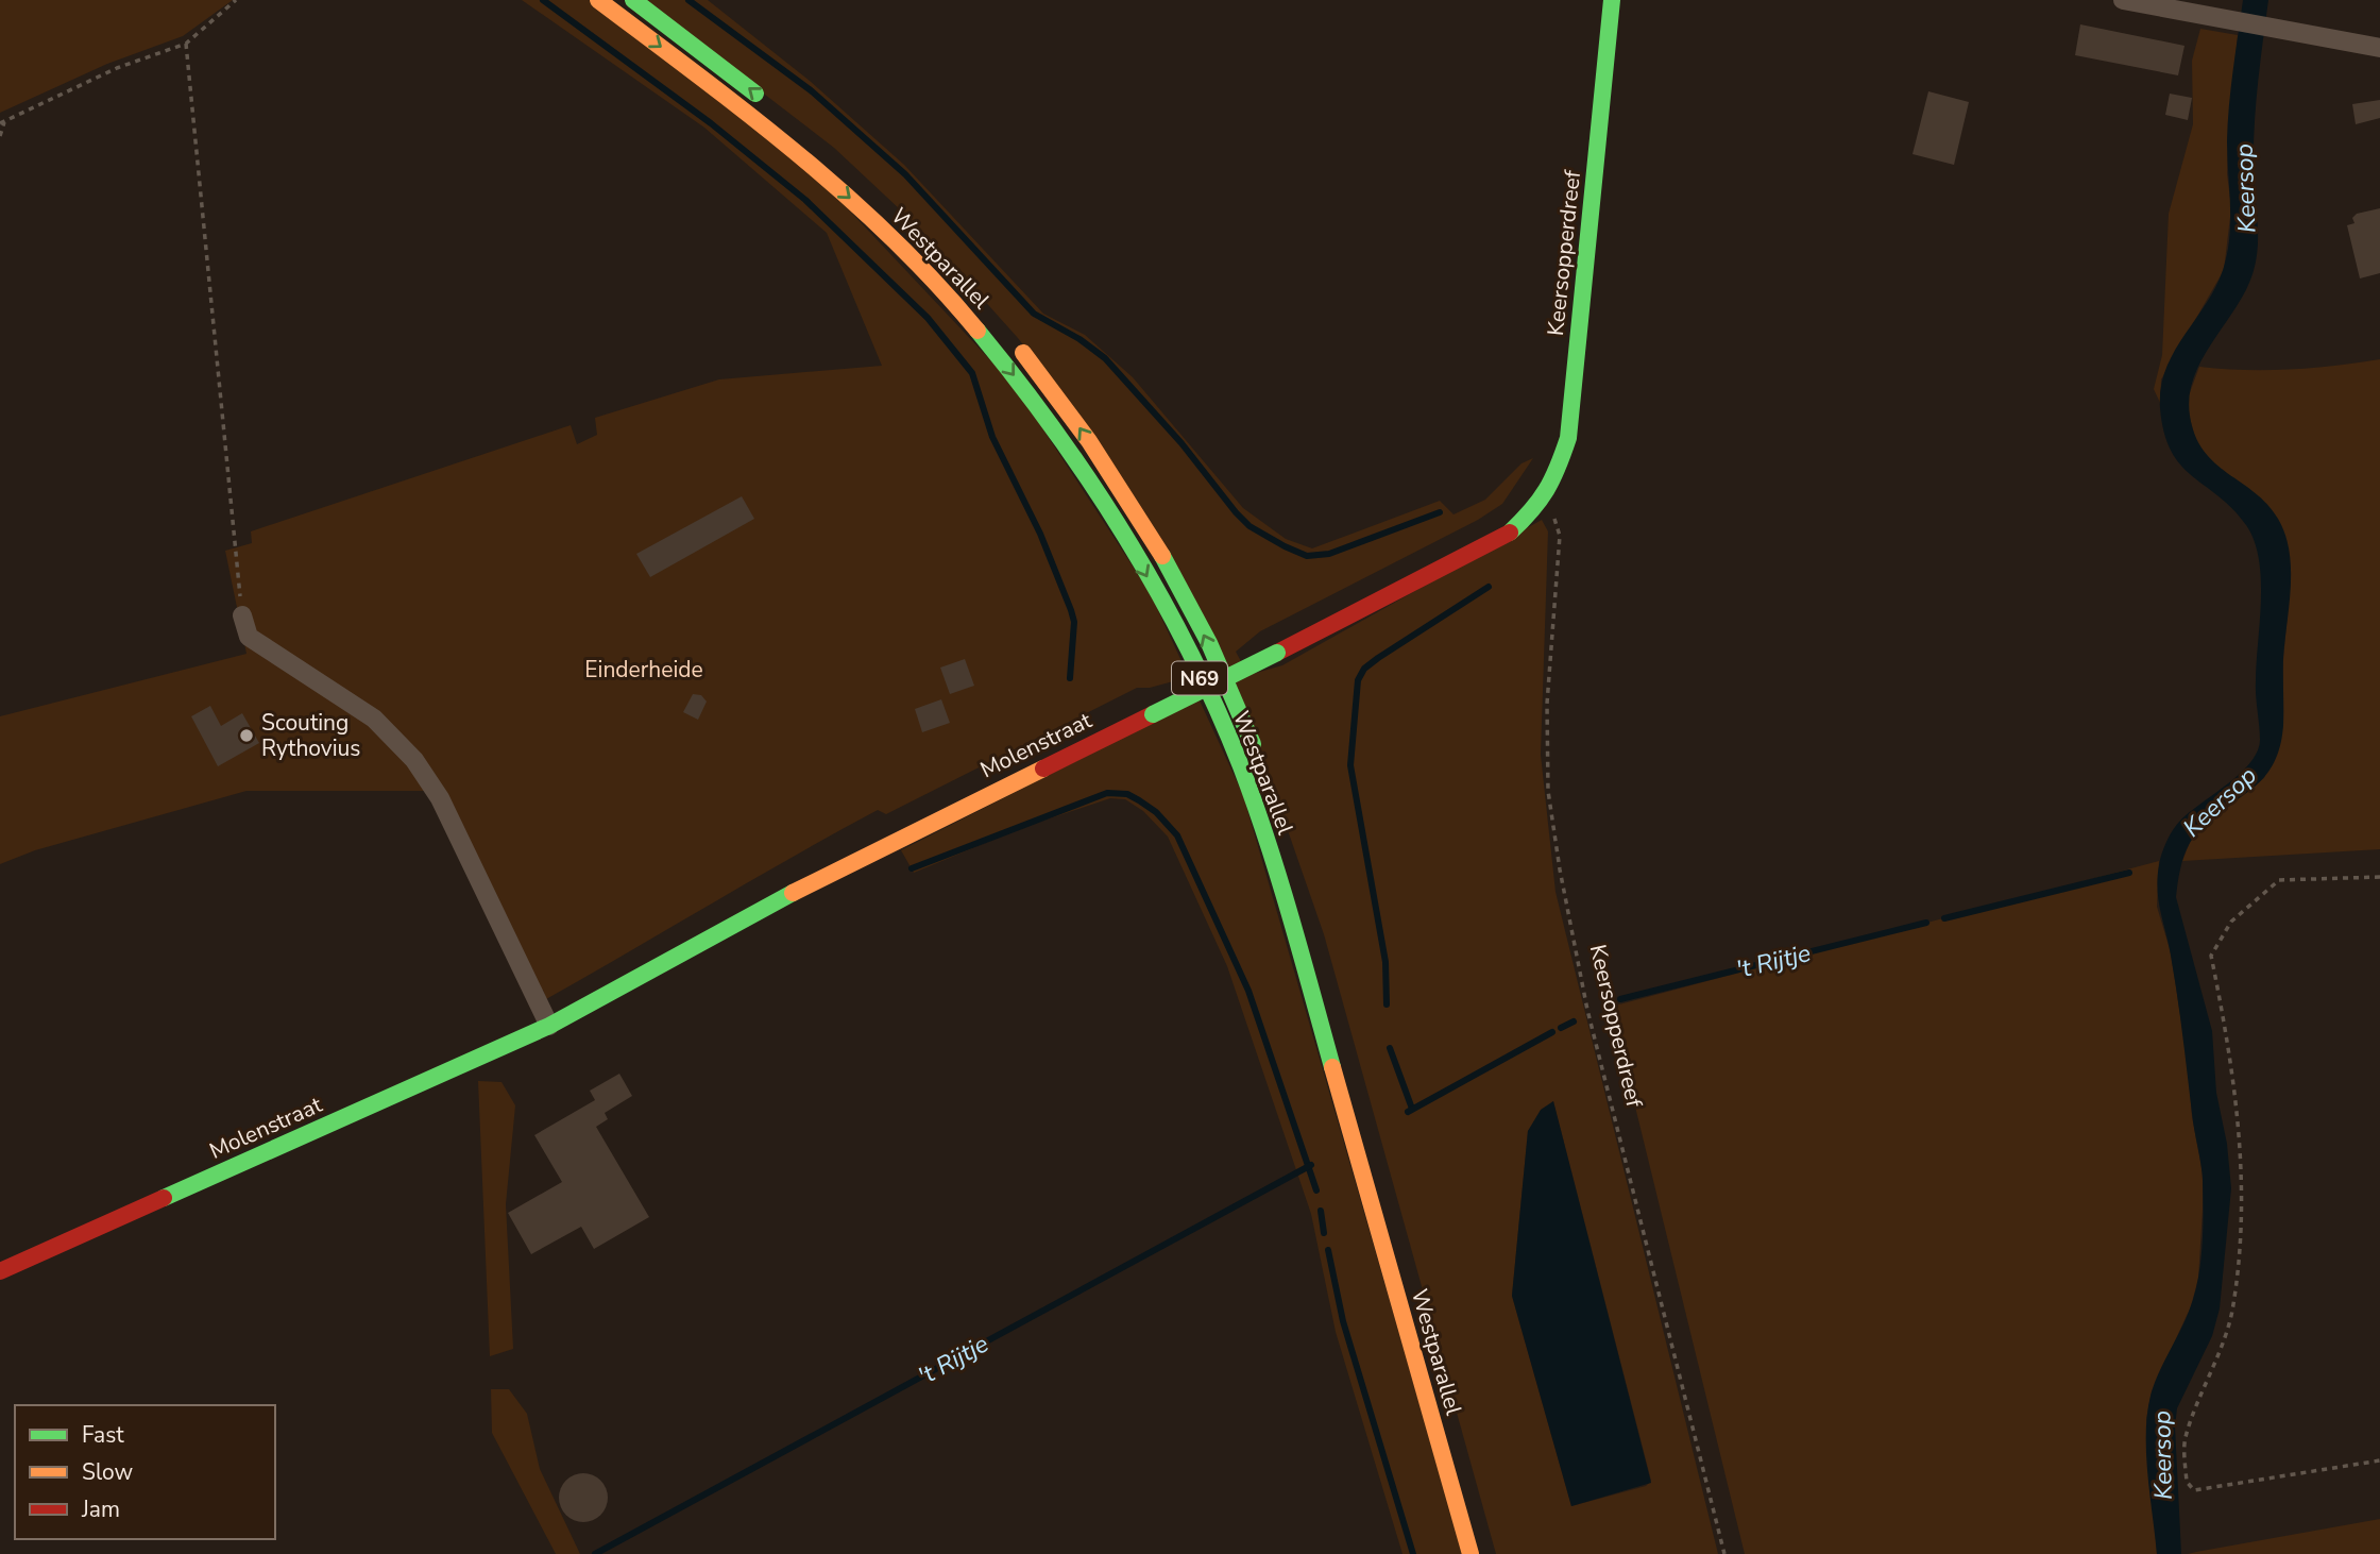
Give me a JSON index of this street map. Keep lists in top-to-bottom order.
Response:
{
  "streets": {
    "main road": [
      "Keersopperdreef",
      "Westparallel",
      "N69",
      "Molenstraat"
    ]
  },
  "crossings": [
    ["Keersopperdreef", "Molenstraat"]
  ],
  "water": ["Keersop", "'t Rijtje"],
  "parks": ["Einderheide"],
  "places": ["Scouting Rythovius"],
  "legend": ["Fast", "Slow", "Jam"]
}
